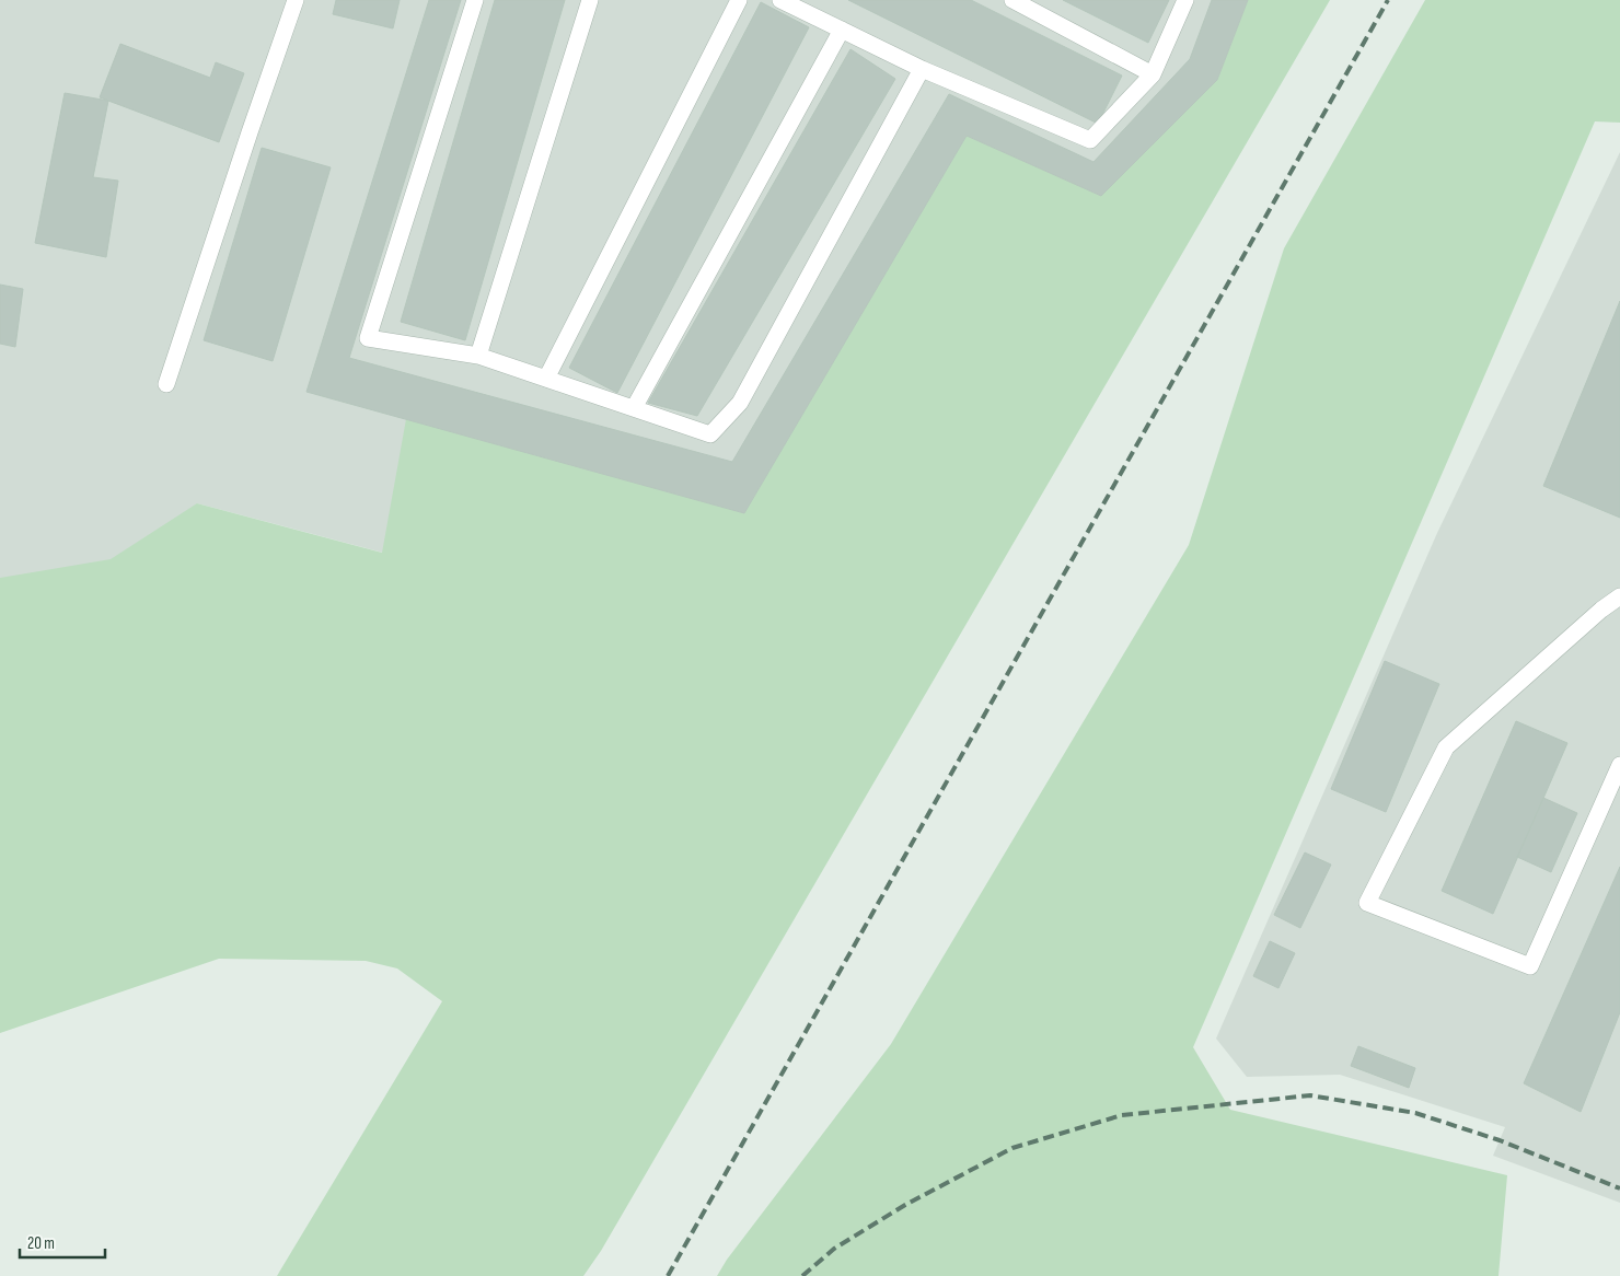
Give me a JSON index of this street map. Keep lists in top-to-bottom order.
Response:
{
  "scale_bar": "20 m"
}
